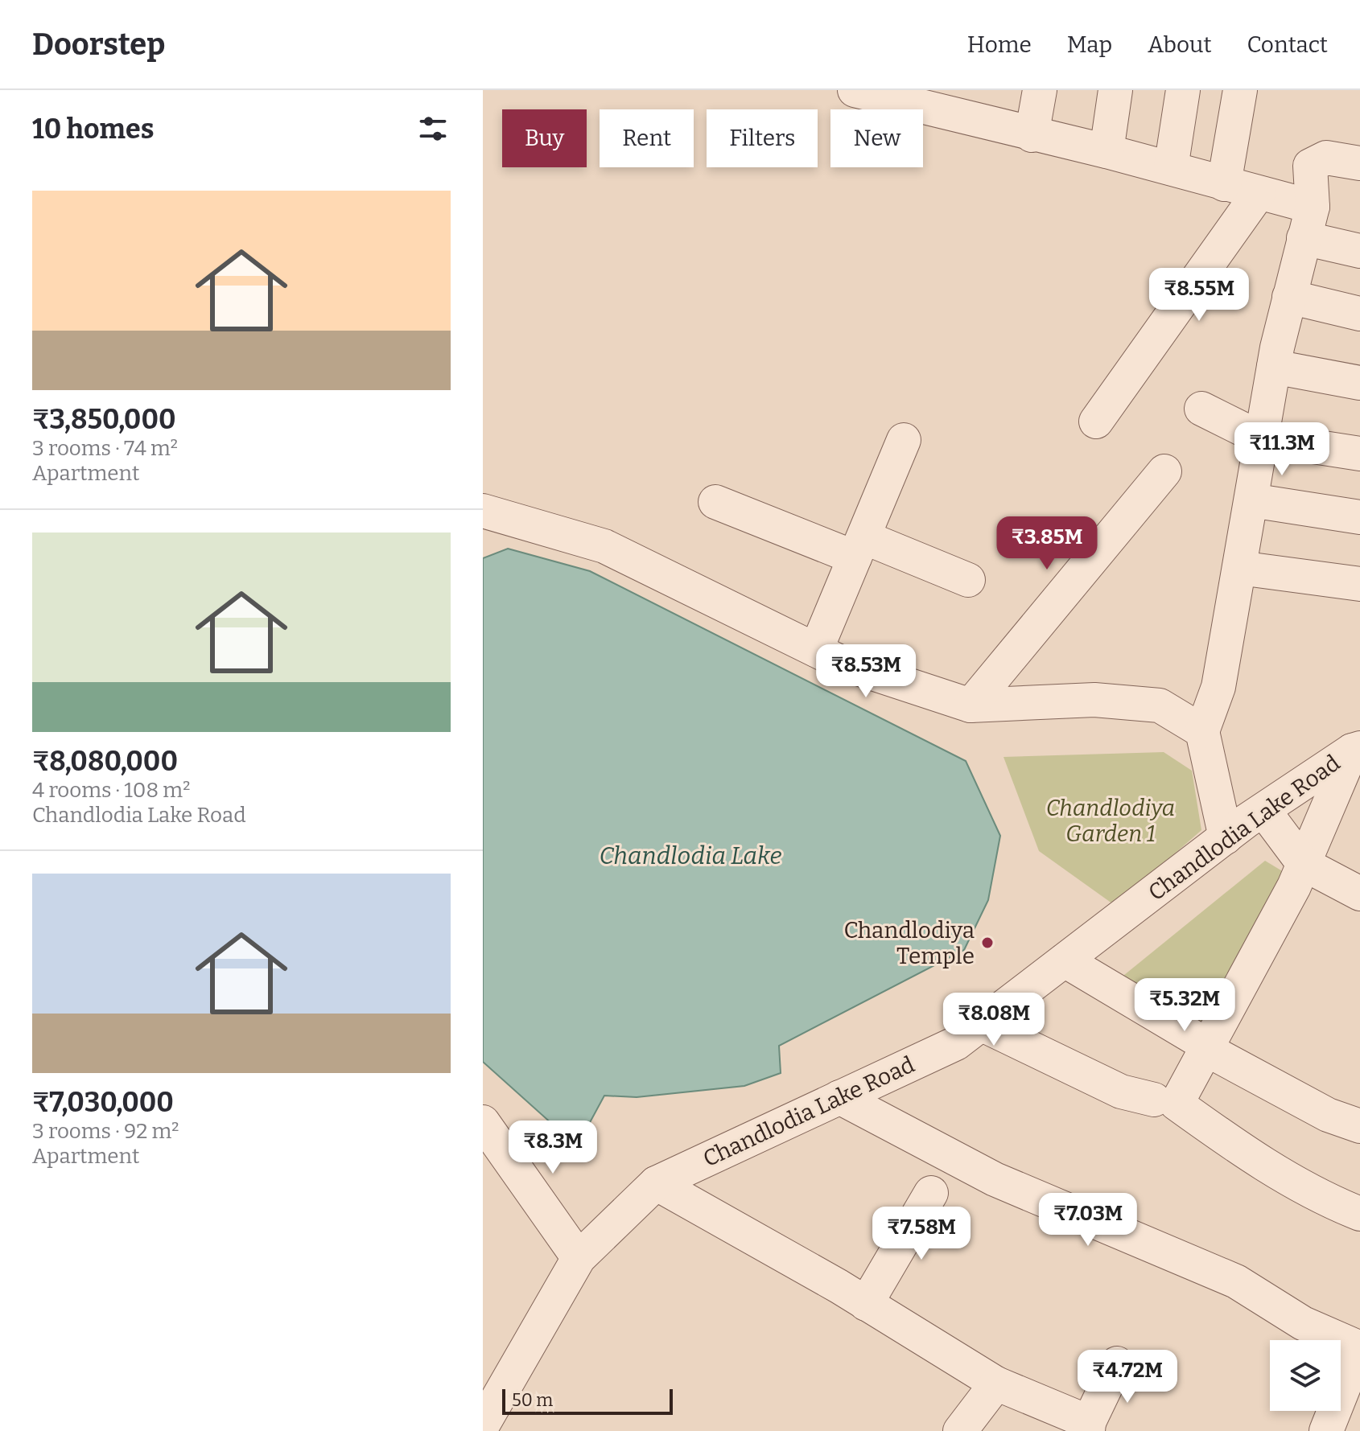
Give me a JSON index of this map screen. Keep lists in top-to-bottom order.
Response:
{
  "streets": {
    "street": ["Chandlodia Lake Road"]
  },
  "water": ["Chandlodia Lake"],
  "parks": ["Chandlodiya Garden 1"],
  "places": ["Chandlodiya Temple"],
  "scale_bar": "50 m",
  "page": {
    "header": "Doorstep",
    "nav": [
      "Home",
      "Map",
      "About",
      "Contact"
    ],
    "heading": "10 homes",
    "chip": [
      "Buy",
      "Rent",
      "Filters",
      "New"
    ],
    "list": [
      {
        "name": "₹3,850,000",
        "note": "3 rooms · 74 m² · Apartment"
      },
      {
        "name": "₹8,080,000",
        "note": "4 rooms · 108 m² · Chandlodia Lake Road"
      },
      {
        "name": "₹7,030,000",
        "note": "3 rooms · 92 m² · Apartment"
      }
    ],
    "price": [
      "₹8.55M",
      "₹11.3M",
      "₹3.85M",
      "₹8.53M",
      "₹5.32M",
      "₹8.08M",
      "₹8.3M",
      "₹7.03M",
      "₹7.58M",
      "₹4.72M"
    ],
    "scale": "50 m"
  }
}
